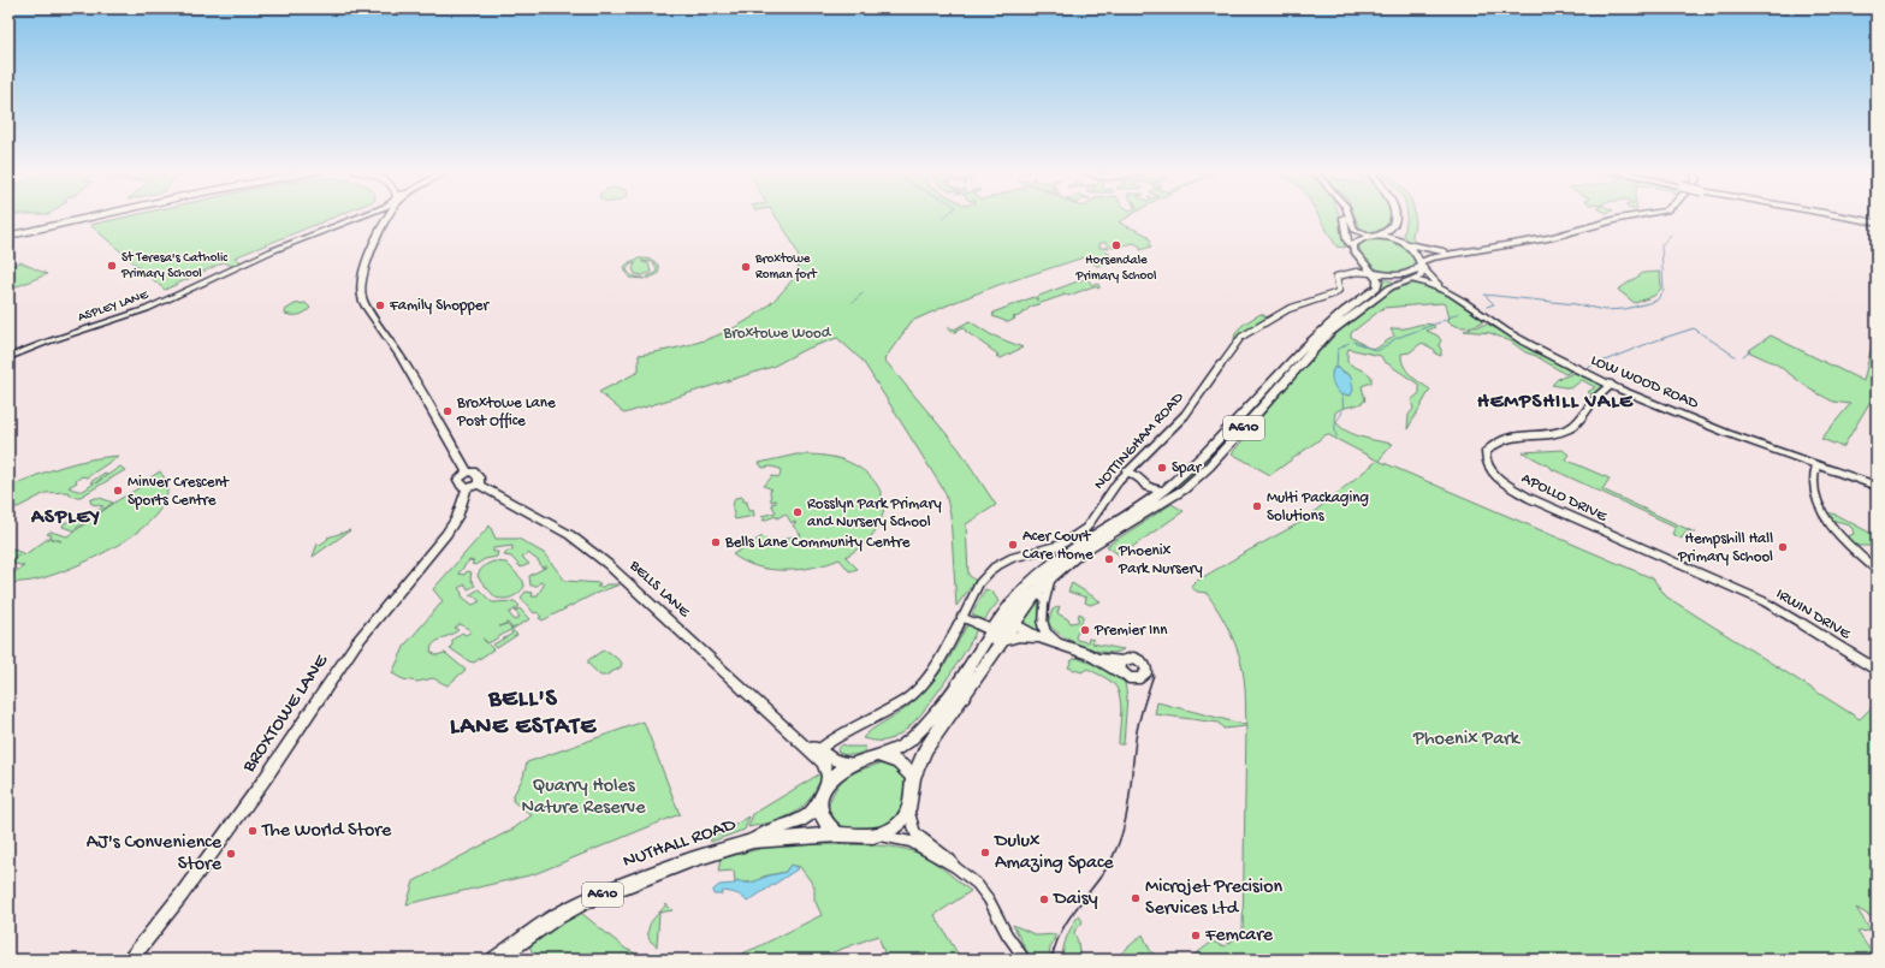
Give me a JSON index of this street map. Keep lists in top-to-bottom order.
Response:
{
  "streets": {
    "highway": ["A610", "NUTHALL ROAD"],
    "main road": [
      "ASPLEY LANE",
      "LOW WOOD ROAD",
      "BELLS LANE",
      "BROXTOWE LANE"
    ],
    "street": ["NOTTINGHAM ROAD", "APOLLO DRIVE", "IRWIN DRIVE"]
  },
  "crossings": [
    ["LOW WOOD ROAD", "A610"],
    ["LOW WOOD ROAD", "APOLLO DRIVE"],
    ["A610", "NOTTINGHAM ROAD"],
    ["A610", "BELLS LANE"],
    ["A610", "NUTHALL ROAD"],
    ["NOTTINGHAM ROAD", "BELLS LANE"],
    ["APOLLO DRIVE", "IRWIN DRIVE"],
    ["BELLS LANE", "BROXTOWE LANE"]
  ],
  "districts": ["HEMPSHILL VALE", "ASPLEY", "BELL'S LANE ESTATE"],
  "parks": ["Broxtowe Wood", "Phoenix Park", "Quarry Holes Nature Reserve"],
  "places": [
    "Horsendale Primary School",
    "St Teresa's Catholic Primary School",
    "Broxtowe Roman fort",
    "Family Shopper",
    "Broxtowe Lane Post Office",
    "Spar",
    "Minver Crescent Sports Centre",
    "Multi Packaging Solutions",
    "Rosslyn Park Primary and Nursery School",
    "Bells Lane Community Centre",
    "Acer Court Care Home",
    "Hempshill Hall Primary School",
    "Phoenix Park Nursery",
    "Premier Inn",
    "The World Store",
    "Dulux Amazing Space",
    "AJ's Convenience Store",
    "Microjet Precision Services Ltd",
    "Daisy",
    "Femcare"
  ]
}
